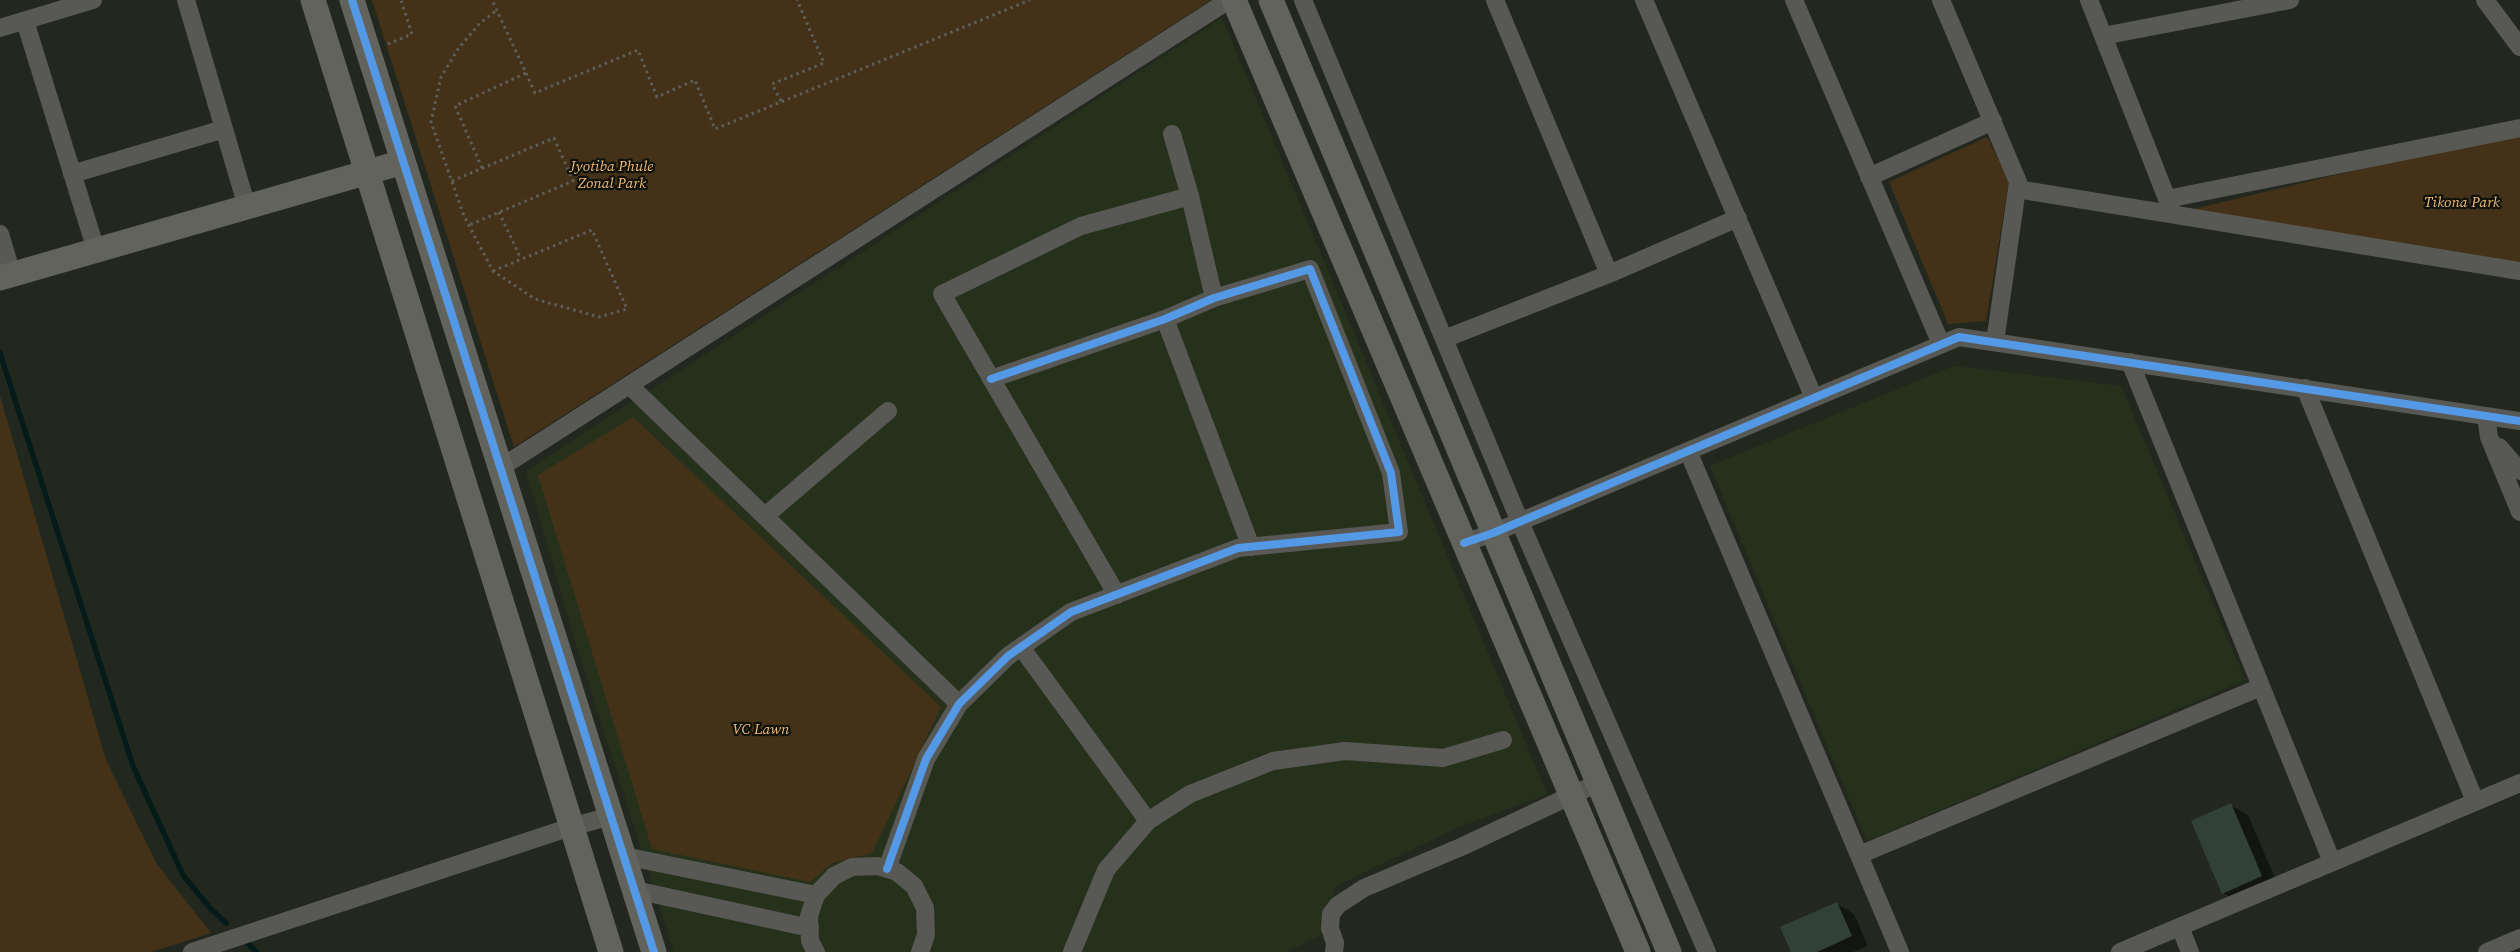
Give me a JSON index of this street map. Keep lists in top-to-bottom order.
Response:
{
  "parks": ["Jyotiba Phule Zonal Park", "Tikona Park", "VC Lawn"]
}
